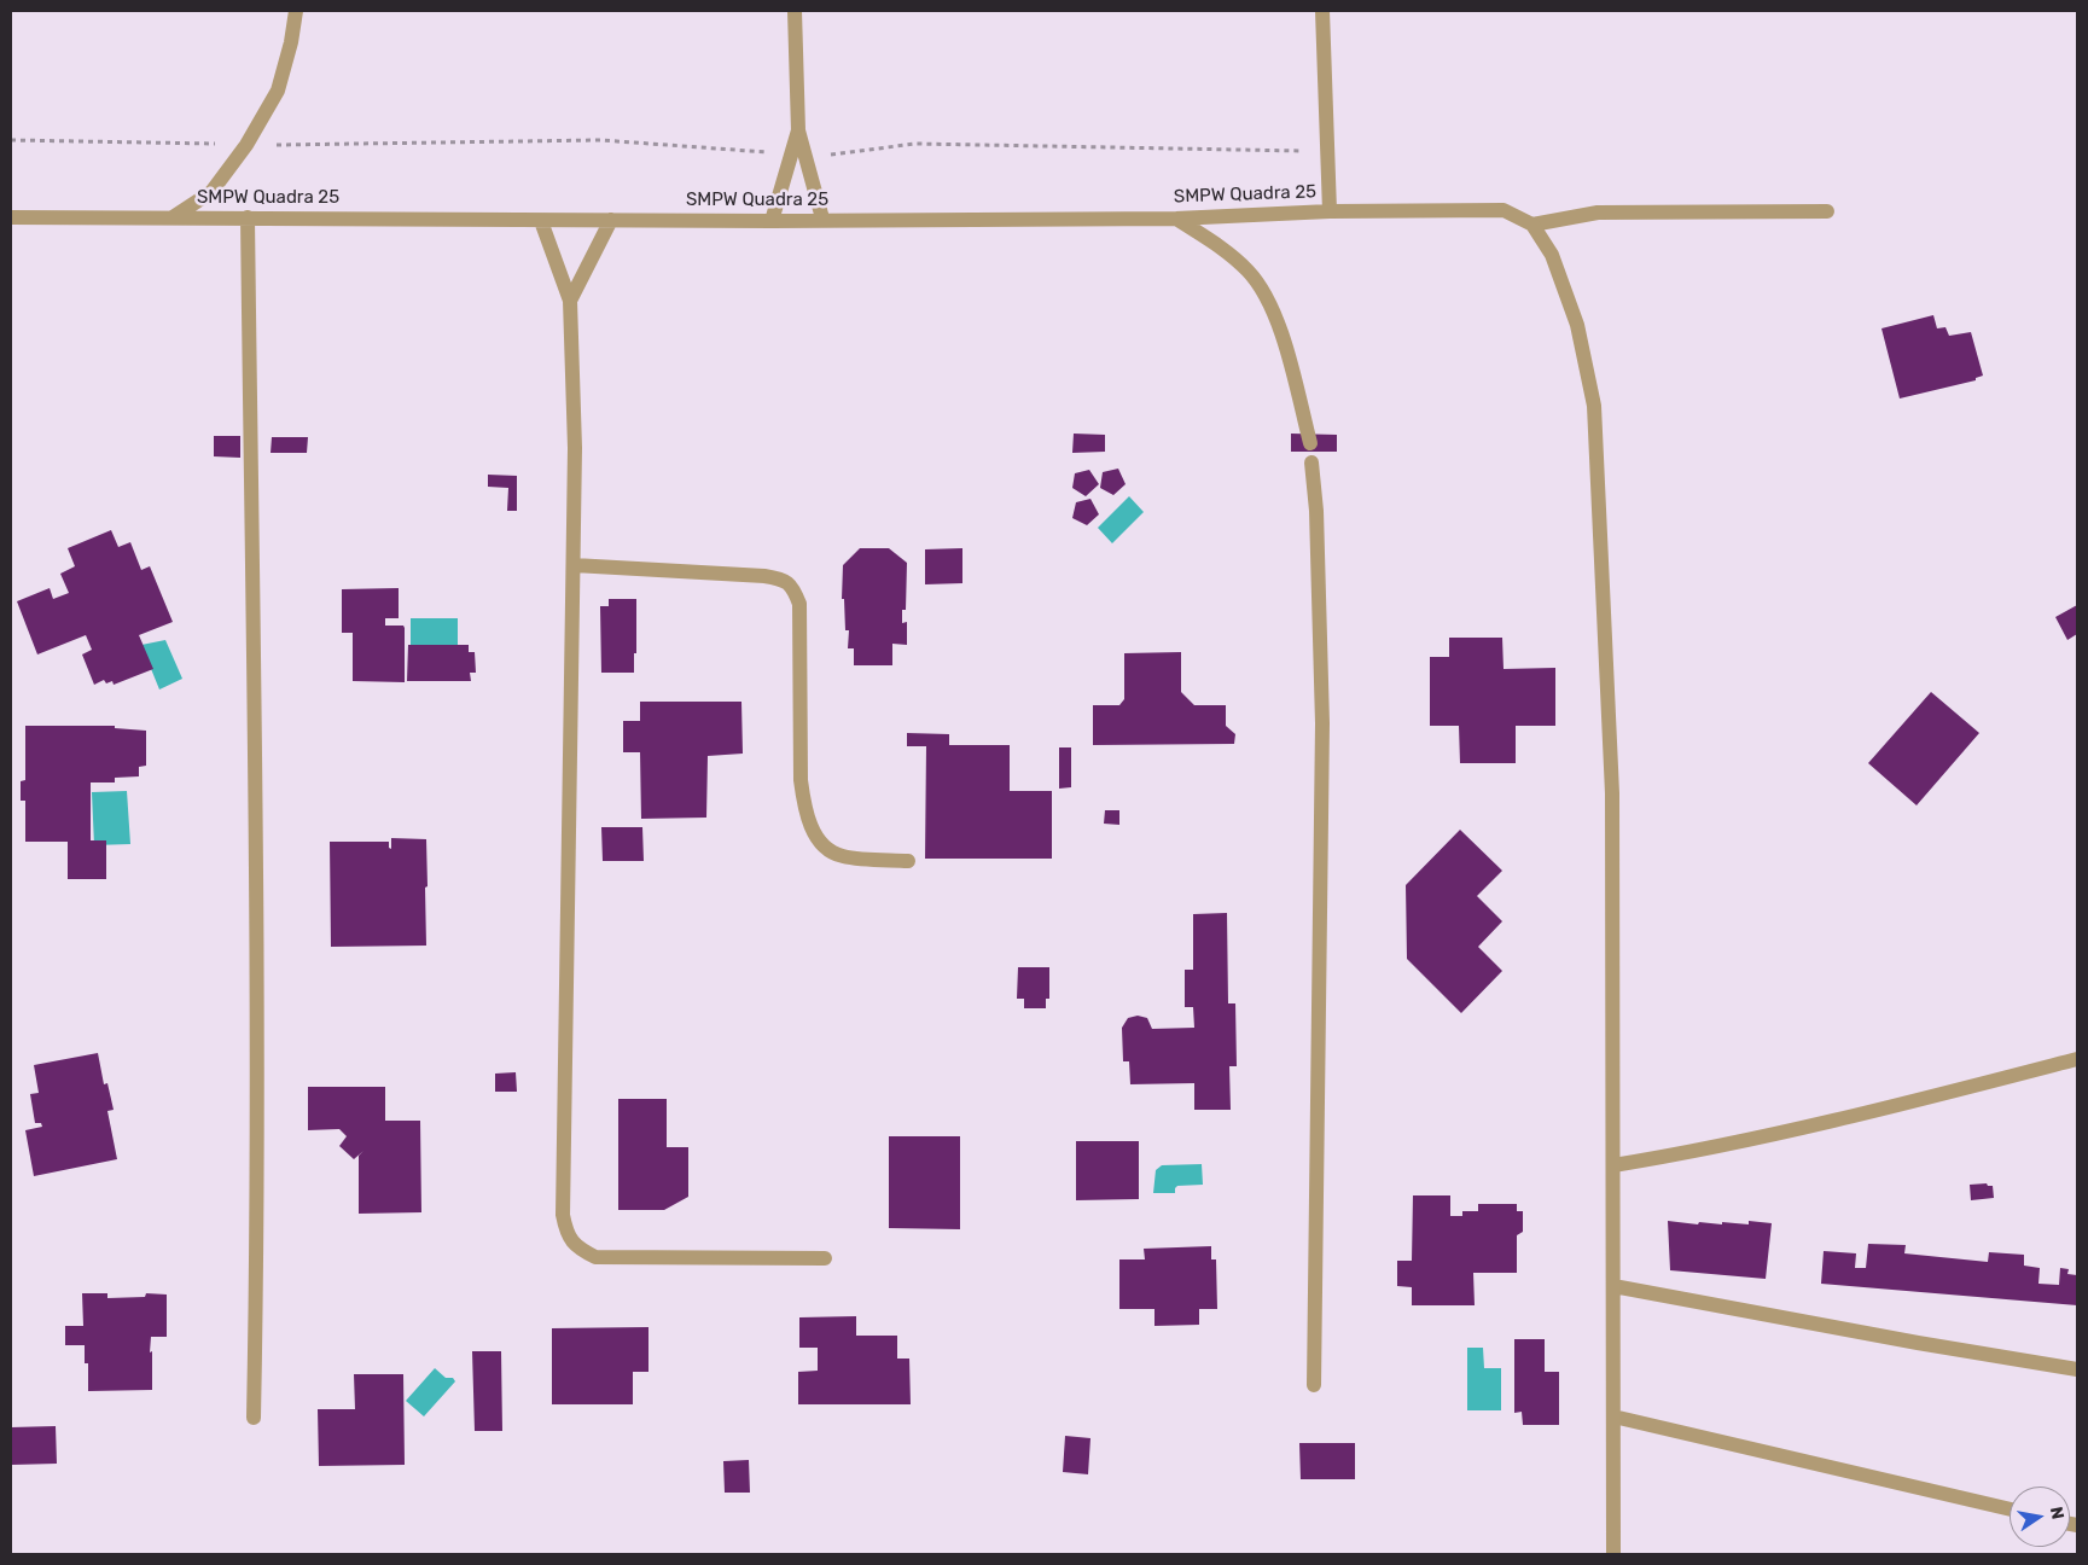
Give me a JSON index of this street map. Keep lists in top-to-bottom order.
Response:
{
  "streets": {
    "street": ["SMPW Quadra 25"]
  },
  "north": "right"
}
